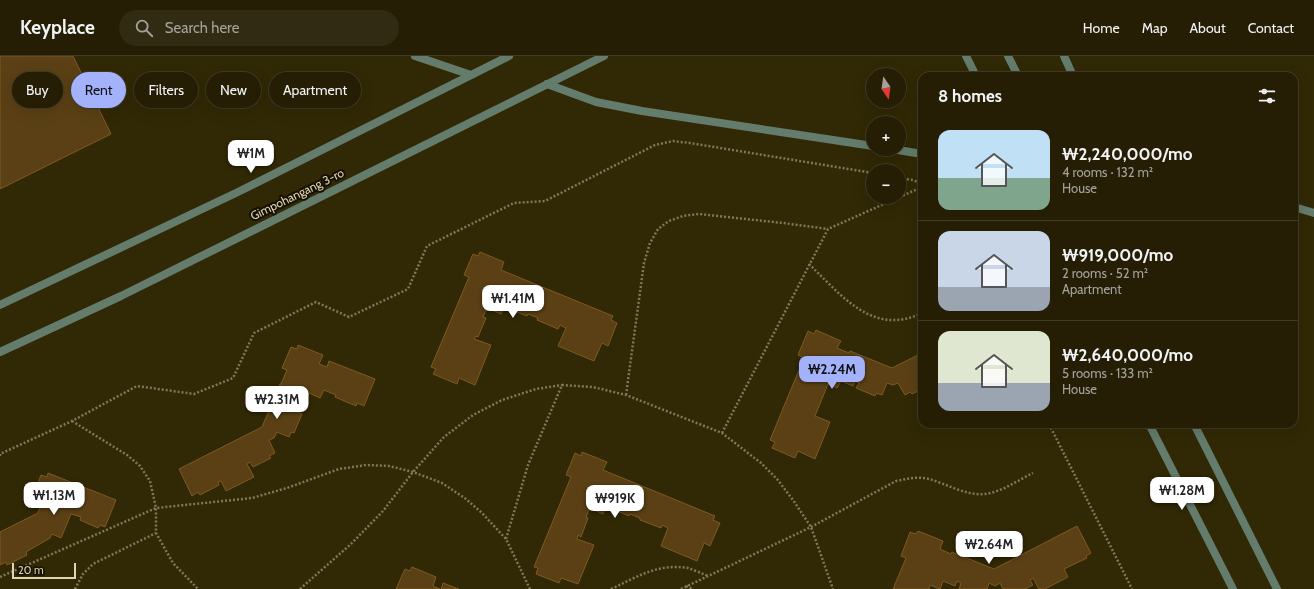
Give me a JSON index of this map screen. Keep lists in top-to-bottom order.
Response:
{
  "streets": {
    "street": ["Gimpohangang 3-ro"]
  },
  "scale_bar": "20 m",
  "north": "bottom",
  "page": {
    "header": "Keyplace",
    "search": "Search here",
    "nav": [
      "Home",
      "Map",
      "About",
      "Contact"
    ],
    "map_buttons": ["+", "−"],
    "chip": [
      "Buy",
      "Rent",
      "Filters",
      "New",
      "Apartment"
    ],
    "heading": "8 homes",
    "list": [
      {
        "name": "₩2,240,000/mo",
        "note": "4 rooms · 132 m² · House"
      },
      {
        "name": "₩919,000/mo",
        "note": "2 rooms · 52 m² · Apartment"
      },
      {
        "name": "₩2,640,000/mo",
        "note": "5 rooms · 133 m² · House"
      }
    ],
    "price": [
      "₩1M",
      "₩1.41M",
      "₩2.24M",
      "₩2.31M",
      "₩1.28M",
      "₩1.13M",
      "₩919K",
      "₩2.64M"
    ],
    "scale": "20 m"
  }
}
